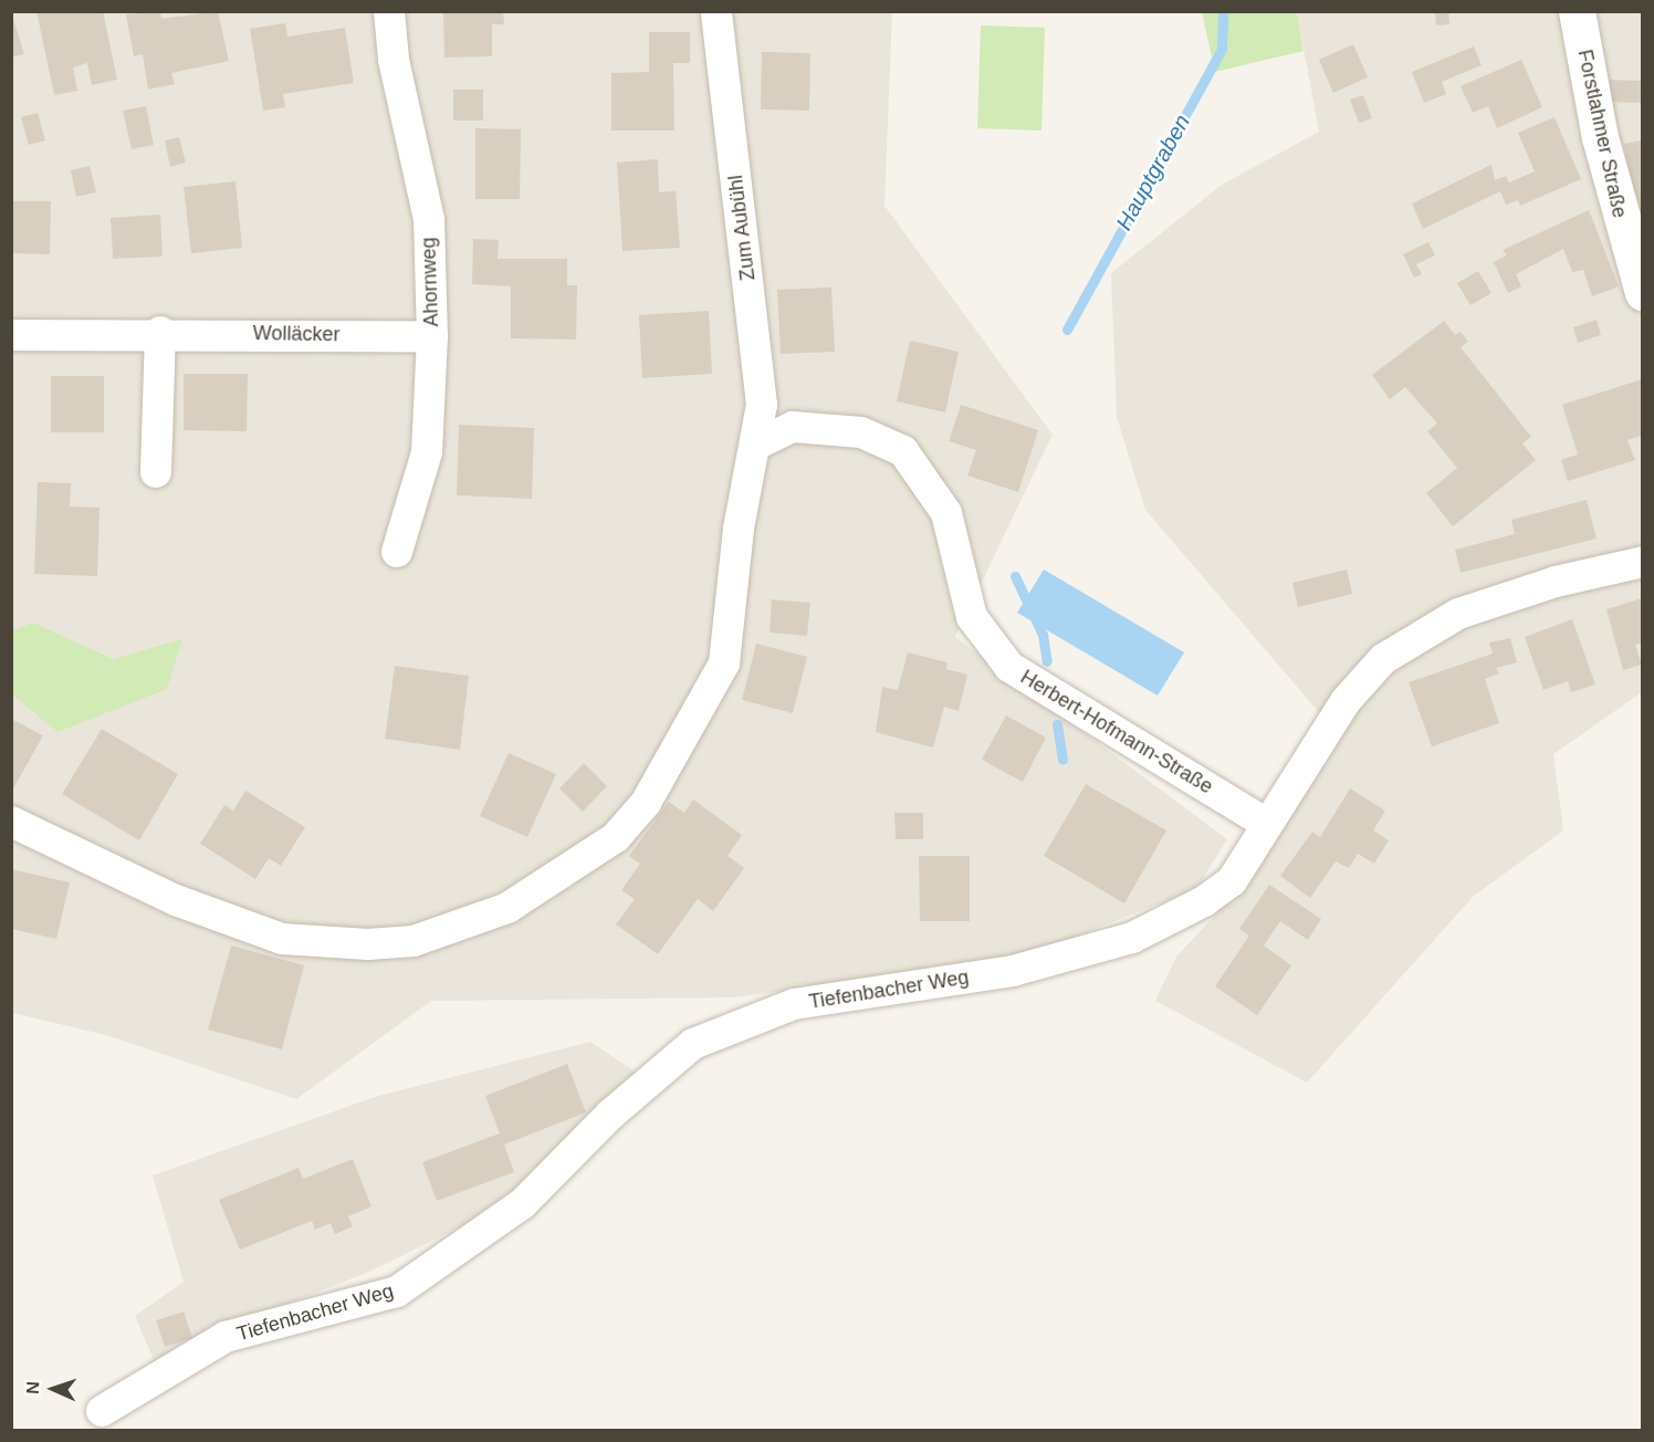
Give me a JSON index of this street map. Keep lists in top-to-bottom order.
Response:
{
  "streets": {
    "street": [
      "Forstlahmer Straße",
      "Zum Aubühl",
      "Ahornweg",
      "Wolläcker",
      "Herbert-Hofmann-Straße",
      "Tiefenbacher Weg"
    ]
  },
  "crossings": [
    ["Zum Aubühl", "Herbert-Hofmann-Straße"],
    ["Ahornweg", "Wolläcker"],
    ["Herbert-Hofmann-Straße", "Tiefenbacher Weg"]
  ],
  "water": ["Hauptgraben"],
  "north": "left"
}
